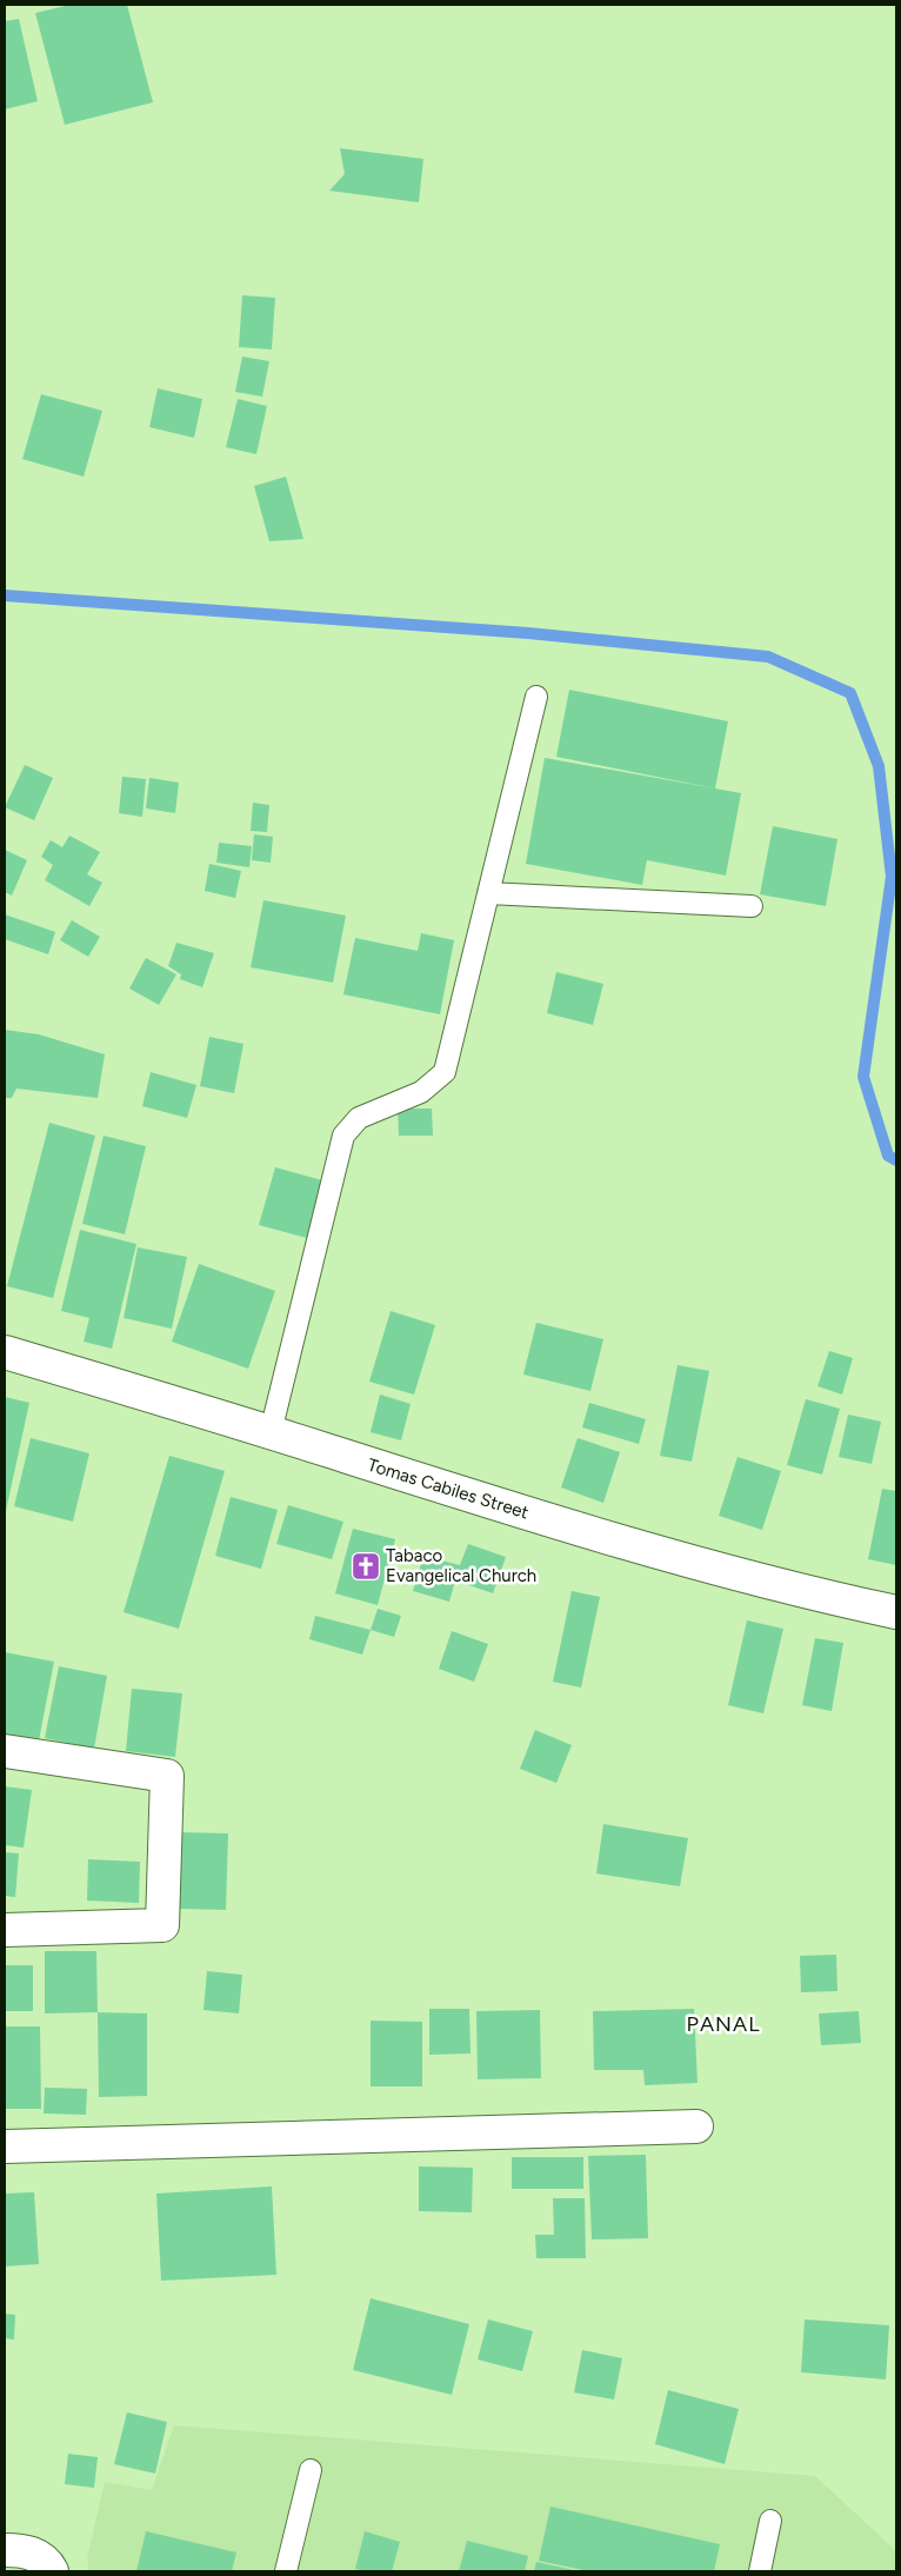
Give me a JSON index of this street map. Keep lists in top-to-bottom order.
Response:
{
  "streets": {
    "street": ["Tomas Cabiles Street"]
  },
  "districts": ["PANAL"],
  "places": {
    "church": ["Tabaco Evangelical Church"]
  }
}
